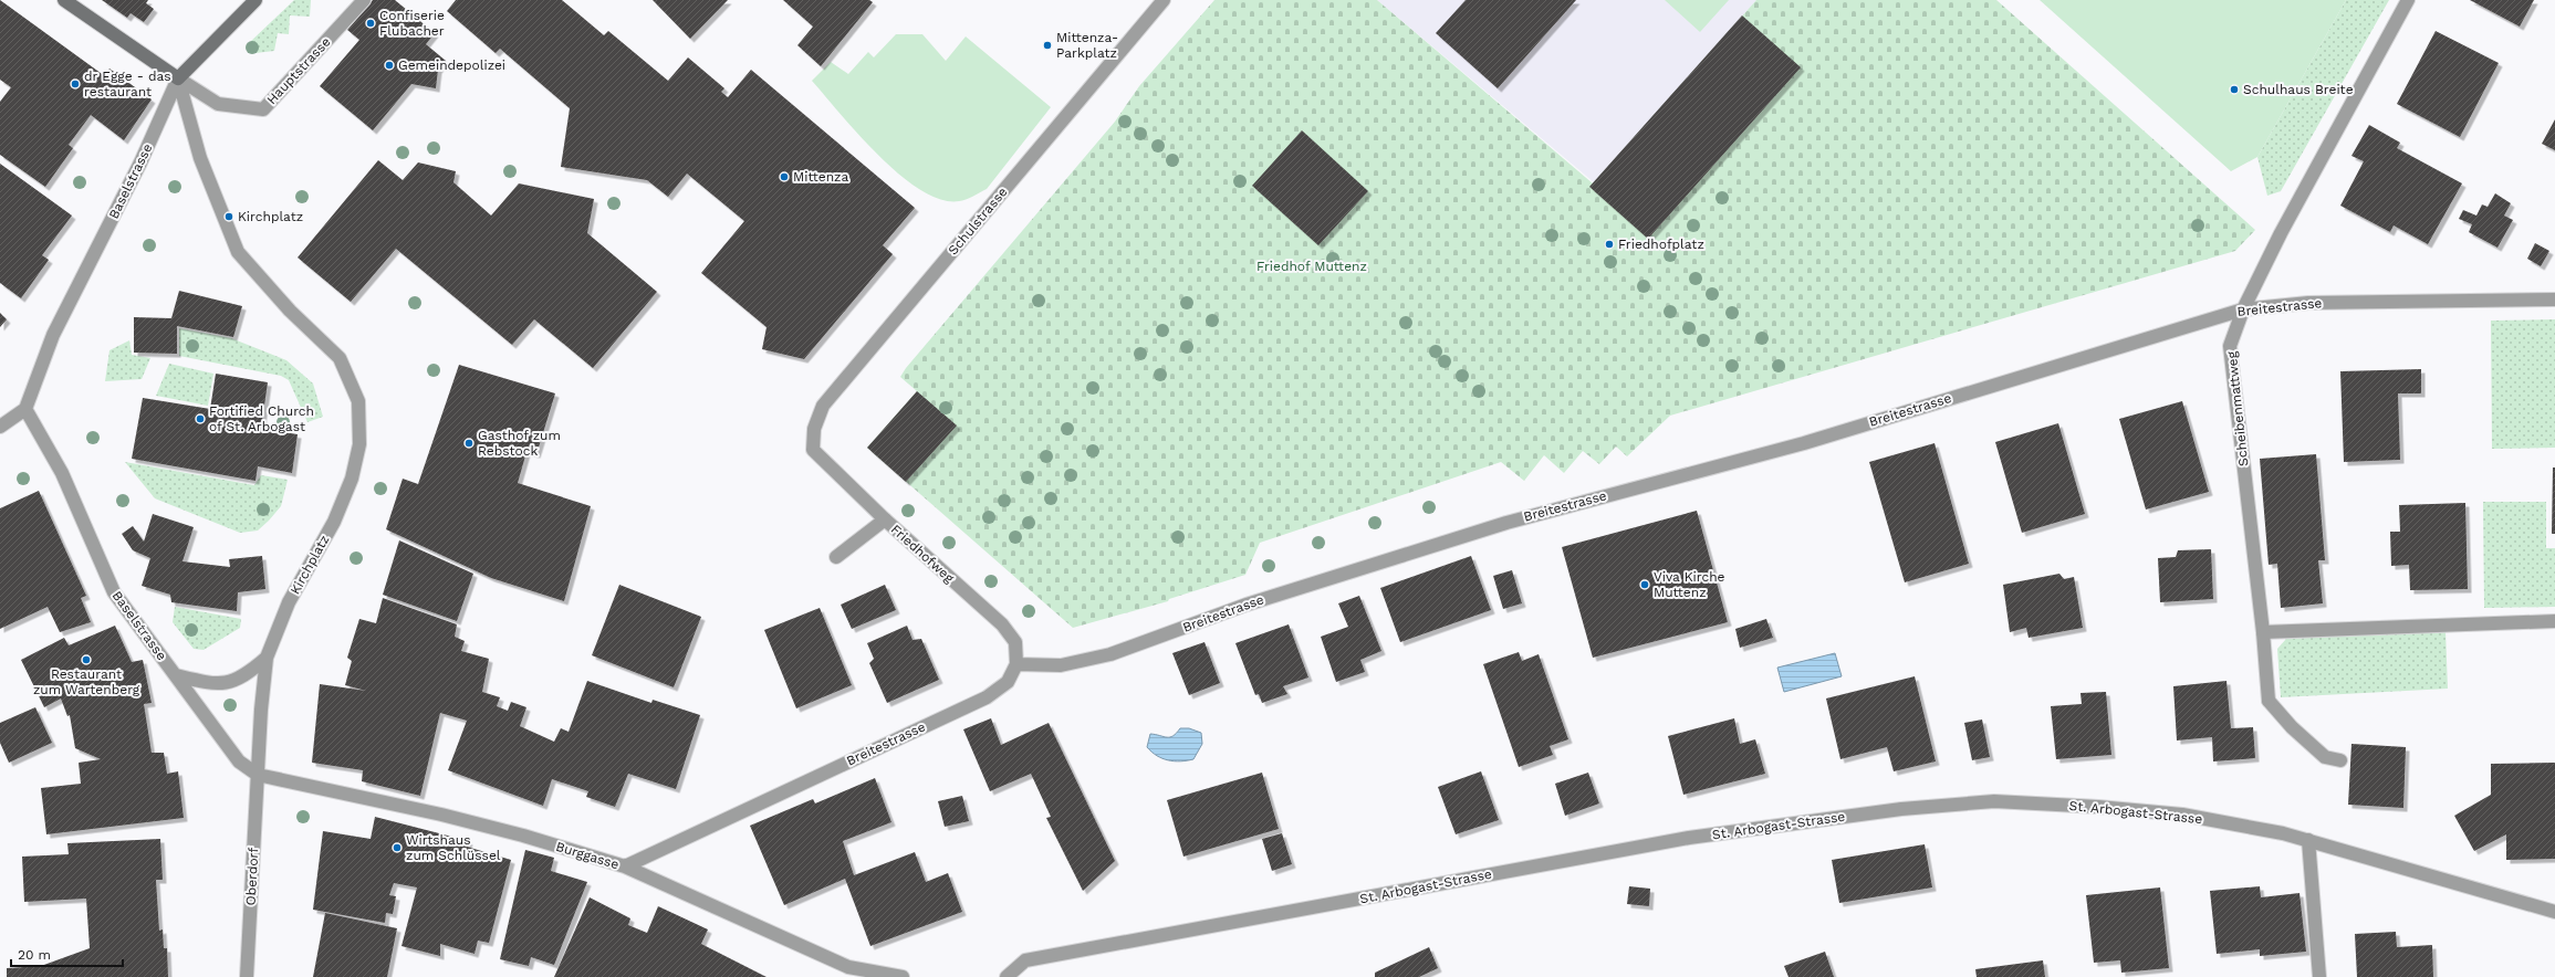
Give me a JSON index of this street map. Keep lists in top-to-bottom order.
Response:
{
  "streets": {
    "street": [
      "Hauptstrasse",
      "Baselstrasse",
      "Schulstrasse",
      "Breitestrasse",
      "Scheibenmattweg",
      "Friedhofweg",
      "Kirchplatz",
      "St. Arbogast-Strasse",
      "Burggasse",
      "Oberdorf"
    ]
  },
  "crossings": [
    ["Hauptstrasse", "Baselstrasse"],
    ["Hauptstrasse", "Kirchplatz"],
    ["Baselstrasse", "Kirchplatz"],
    ["Baselstrasse", "Burggasse"],
    ["Baselstrasse", "Oberdorf"],
    ["Schulstrasse", "Friedhofweg"],
    ["Breitestrasse", "Scheibenmattweg"],
    ["Breitestrasse", "Friedhofweg"],
    ["Breitestrasse", "Burggasse"],
    ["Kirchplatz", "Burggasse"],
    ["Kirchplatz", "Oberdorf"],
    ["Burggasse", "Oberdorf"]
  ],
  "parks": ["Friedhof Muttenz"],
  "places": [
    "Confiserie Flubacher",
    "Mittenza- Parkplatz",
    "Gemeindepolizei",
    "dr Egge - das restaurant",
    "Schulhaus Breite",
    "Mittenza",
    "Kirchplatz",
    "Friedhofplatz",
    "Fortified Church of St. Arbogast",
    "Gasthof zum Rebstock",
    "Viva Kirche Muttenz",
    "Restaurant zum Wartenberg",
    "Wirtshaus zum Schlüssel"
  ],
  "scale_bar": "20 m"
}
